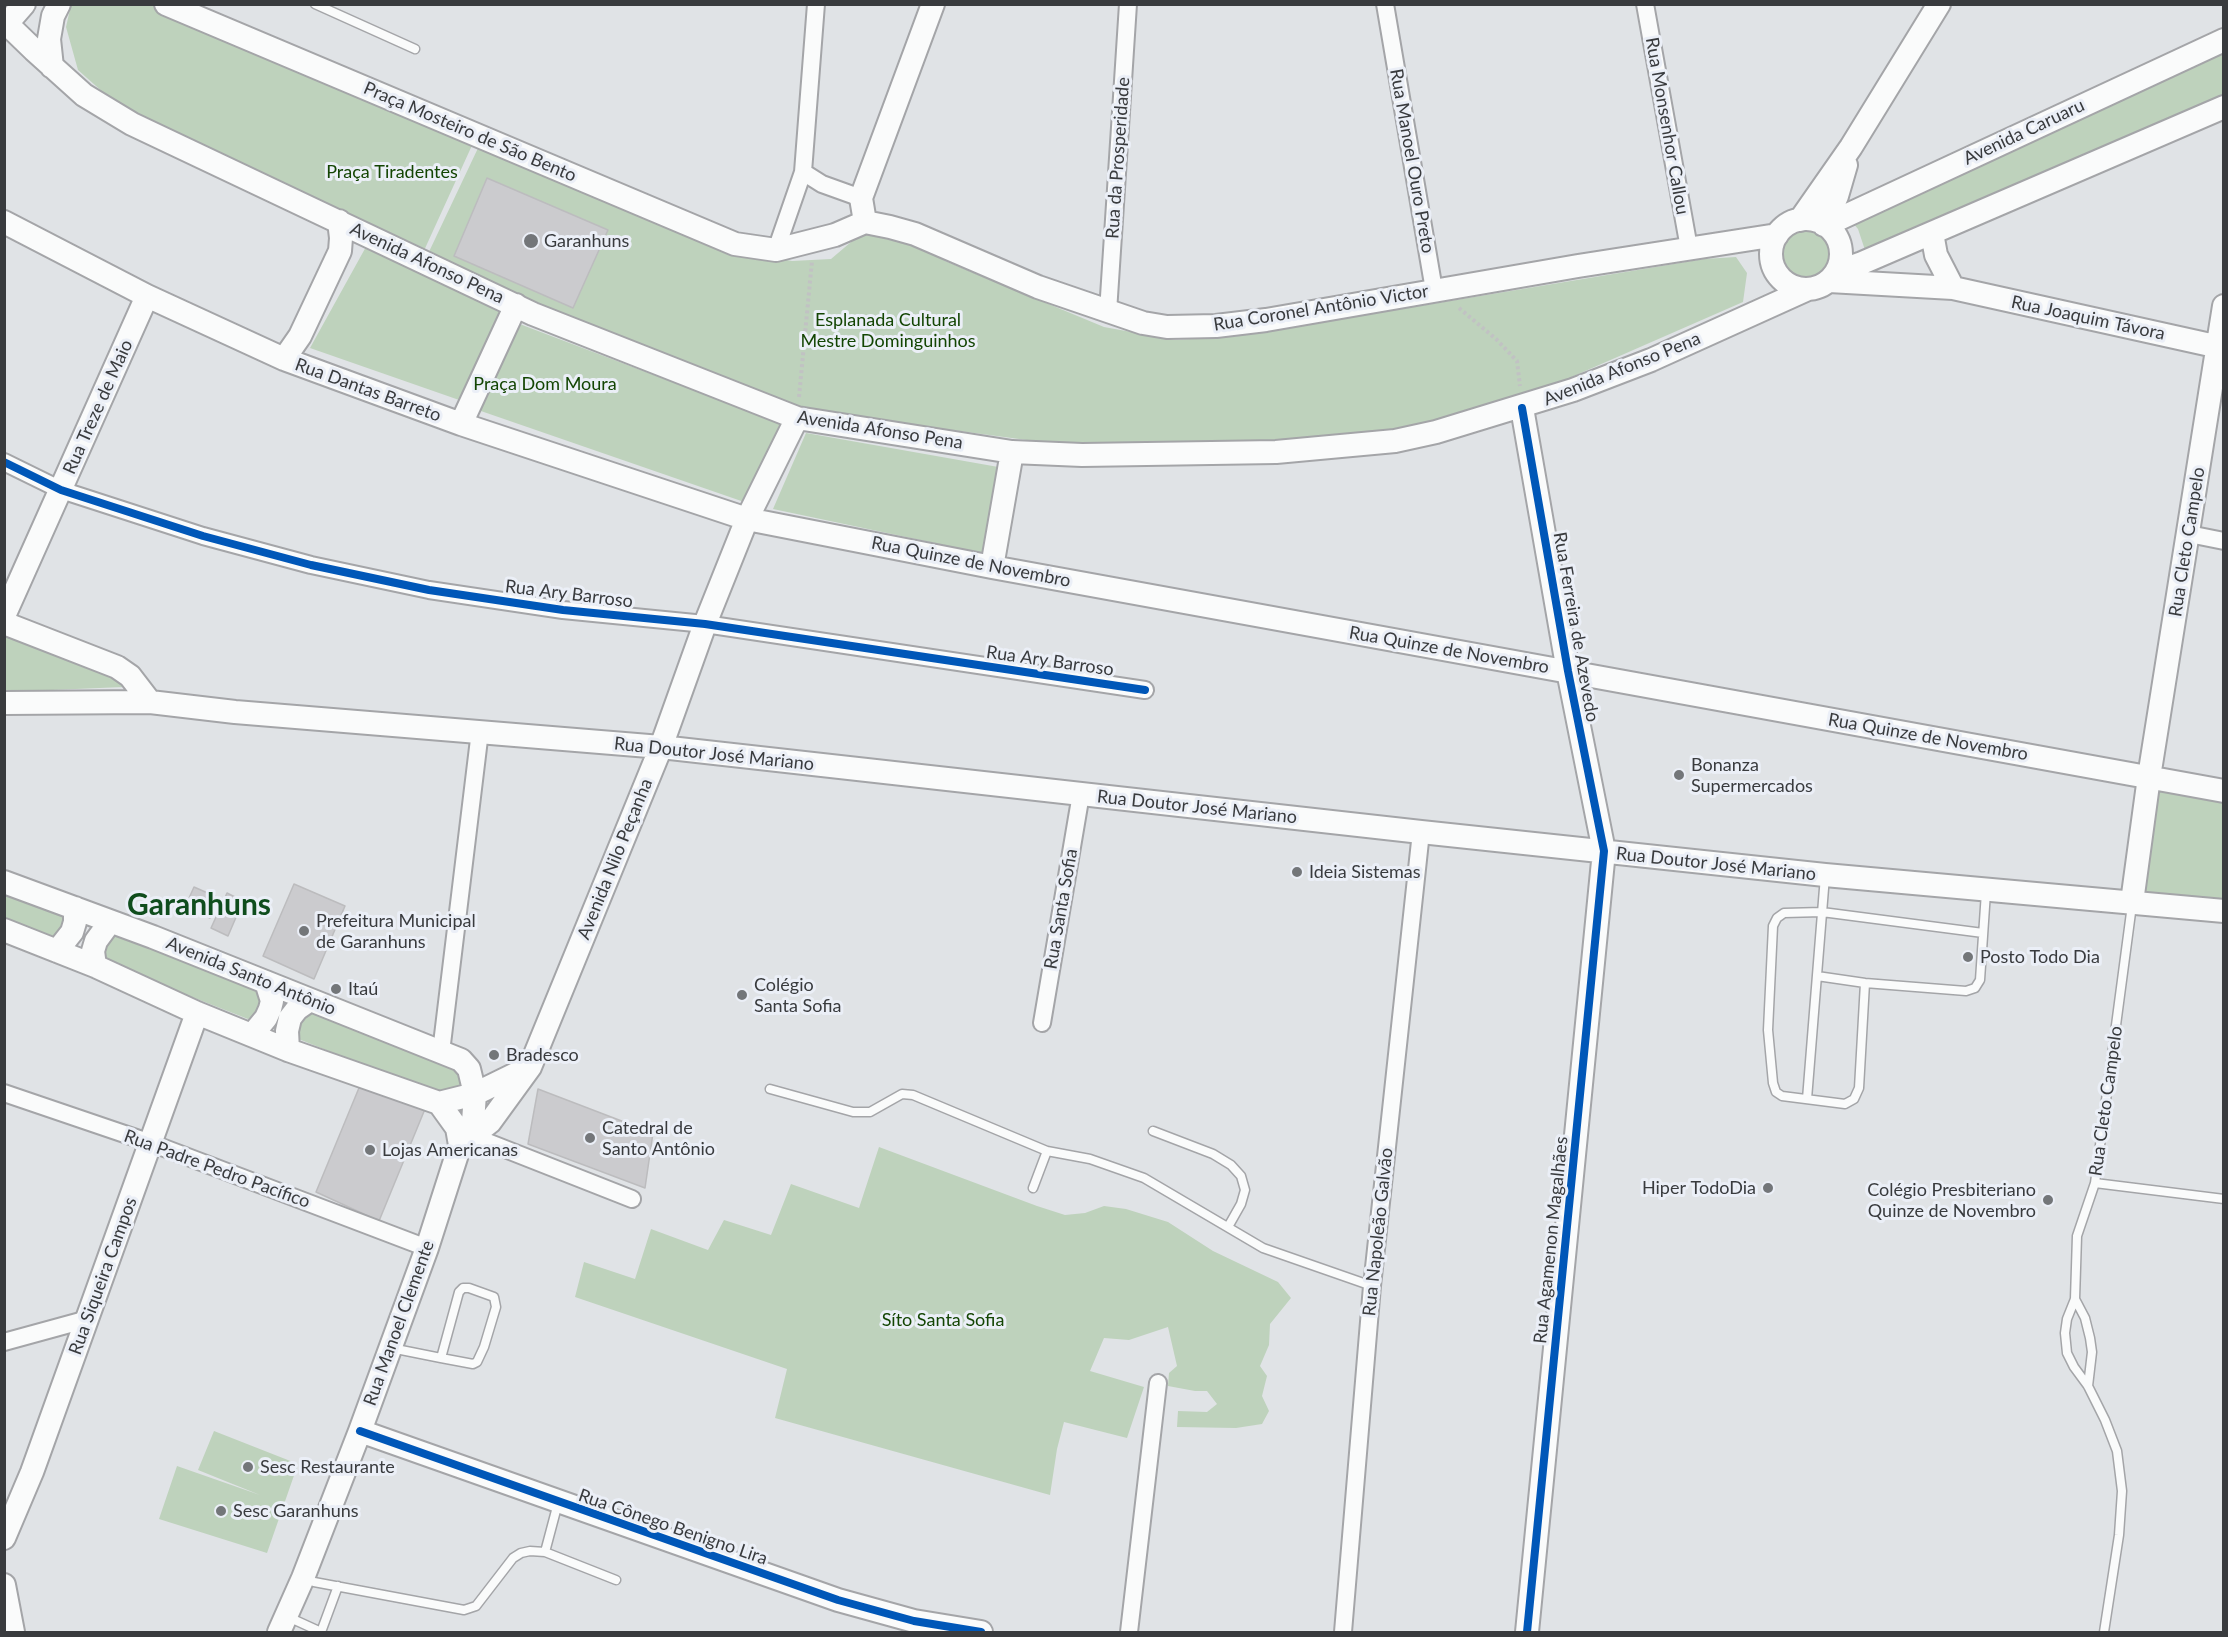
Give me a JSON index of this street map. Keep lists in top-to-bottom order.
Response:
{
  "streets": {
    "main road": [
      "Praça Mosteiro de São Bento",
      "Avenida Caruaru",
      "Avenida Afonso Pena",
      "Rua Coronel Antônio Victor",
      "Rua Joaquim Távora",
      "Rua Dantas Barreto",
      "Rua Treze de Maio",
      "Rua Cleto Campelo",
      "Rua Quinze de Novembro",
      "Rua Ferreira de Azevedo",
      "Rua Doutor José Mariano",
      "Avenida Nilo Peçanha",
      "Avenida Santo Antônio",
      "Rua Agamenon Magalhães",
      "Rua Siqueira Campos",
      "Rua Manoel Clemente",
      "Rua Cônego Benigno Lira"
    ],
    "street": [
      "Rua Monsenhor Callou",
      "Rua da Prosperidade",
      "Rua Manoel Ouro Preto",
      "Rua Ary Barroso",
      "Rua Santa Sofia",
      "Rua Padre Pedro Pacífico",
      "Rua Napoleão Galvão"
    ]
  },
  "crossings": [
    ["Rua Monsenhor Callou", "Rua Coronel Antônio Victor"],
    ["Avenida Caruaru", "Avenida Afonso Pena"],
    ["Avenida Caruaru", "Rua Coronel Antônio Victor"],
    ["Avenida Caruaru", "Rua Joaquim Távora"],
    ["Rua da Prosperidade", "Rua Coronel Antônio Victor"],
    ["Rua Manoel Ouro Preto", "Rua Coronel Antônio Victor"],
    ["Avenida Afonso Pena", "Rua Coronel Antônio Victor"],
    ["Avenida Afonso Pena", "Rua Joaquim Távora"],
    ["Avenida Afonso Pena", "Rua Ferreira de Azevedo"],
    ["Avenida Afonso Pena", "Avenida Nilo Peçanha"],
    ["Rua Coronel Antônio Victor", "Rua Joaquim Távora"],
    ["Rua Joaquim Távora", "Rua Cleto Campelo"],
    ["Rua Dantas Barreto", "Rua Treze de Maio"],
    ["Rua Dantas Barreto", "Rua Quinze de Novembro"],
    ["Rua Dantas Barreto", "Avenida Nilo Peçanha"],
    ["Rua Treze de Maio", "Rua Ary Barroso"],
    ["Rua Cleto Campelo", "Rua Quinze de Novembro"],
    ["Rua Cleto Campelo", "Rua Doutor José Mariano"],
    ["Rua Quinze de Novembro", "Rua Ferreira de Azevedo"],
    ["Rua Quinze de Novembro", "Avenida Nilo Peçanha"],
    ["Rua Ary Barroso", "Avenida Nilo Peçanha"],
    ["Rua Ferreira de Azevedo", "Rua Doutor José Mariano"],
    ["Rua Ferreira de Azevedo", "Rua Agamenon Magalhães"],
    ["Rua Doutor José Mariano", "Avenida Nilo Peçanha"],
    ["Rua Doutor José Mariano", "Rua Santa Sofia"],
    ["Rua Doutor José Mariano", "Rua Napoleão Galvão"],
    ["Rua Doutor José Mariano", "Rua Agamenon Magalhães"],
    ["Avenida Nilo Peçanha", "Rua Manoel Clemente"],
    ["Avenida Santo Antônio", "Rua Manoel Clemente"],
    ["Rua Padre Pedro Pacífico", "Rua Siqueira Campos"],
    ["Rua Padre Pedro Pacífico", "Rua Manoel Clemente"],
    ["Rua Manoel Clemente", "Rua Cônego Benigno Lira"]
  ],
  "districts": ["Garanhuns"],
  "parks": [
    "Praça Tiradentes",
    "Esplanada Cultural Mestre Dominguinhos",
    "Praça Dom Moura",
    "Síto Santa Sofia"
  ],
  "places": [
    "Garanhuns",
    "Bonanza Supermercados",
    "Ideia Sistemas",
    "Prefeitura Municipal de Garanhuns",
    "Posto Todo Dia",
    "Itaú",
    "Colégio Santa Sofia",
    "Bradesco",
    "Catedral de Santo Antônio",
    "Lojas Americanas",
    "Hiper TodoDia",
    "Colégio Presbiteriano Quinze de Novembro",
    "Sesc Restaurante",
    "Sesc Garanhuns"
  ]
}
